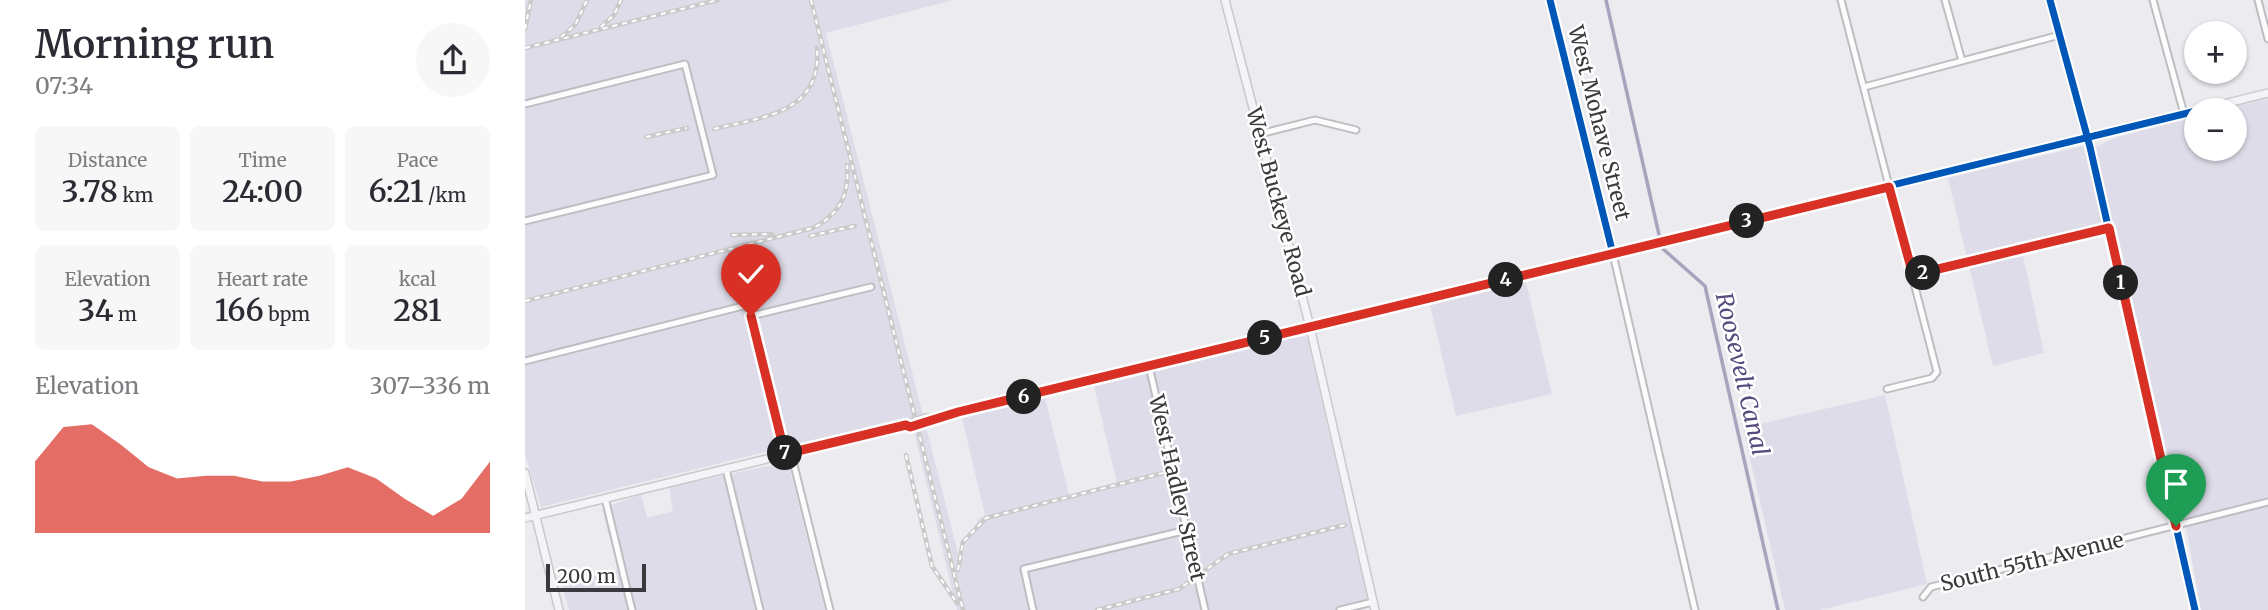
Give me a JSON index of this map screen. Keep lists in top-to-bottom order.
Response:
{
  "streets": {
    "main road": ["West Buckeye Road"],
    "street": ["West Mohave Street", "West Hadley Street", "South 55th Avenue"]
  },
  "water": ["Roosevelt Canal"],
  "scale_bar": "200 m",
  "page": {
    "heading": ["Morning run", "07:34"],
    "map_buttons": ["+", "−"],
    "stats": [
      ["Distance", "3.78 km"],
      ["Time", "24:00"],
      ["Pace", "6:21 /km"],
      ["Elevation", "34 m"],
      ["Heart rate", "166 bpm"],
      ["kcal", "281"]
    ],
    "pins": [
      "3",
      "2",
      "4",
      "1",
      "5",
      "6",
      "7"
    ],
    "chart": ["Elevation", "307–336 m"],
    "scale": "200 m"
  }
}
